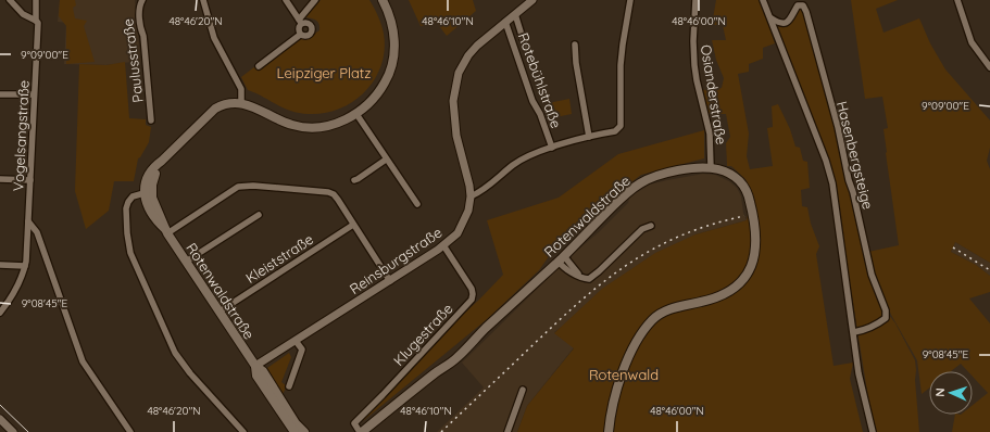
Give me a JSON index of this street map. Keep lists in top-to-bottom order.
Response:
{
  "streets": {
    "main road": ["Rotenwaldstraße"],
    "street": [
      "Paulusstraße",
      "Rotebühlstraße",
      "Osianderstraße",
      "Vogelsangstraße",
      "Hasenbergsteige",
      "Kleiststraße",
      "Reinsburgstraße",
      "Klugestraße"
    ]
  },
  "crossings": [
    ["Rotebühlstraße", "Reinsburgstraße"],
    ["Osianderstraße", "Rotenwaldstraße"],
    ["Rotenwaldstraße", "Kleiststraße"],
    ["Rotenwaldstraße", "Reinsburgstraße"],
    ["Rotenwaldstraße", "Klugestraße"],
    ["Reinsburgstraße", "Klugestraße"]
  ],
  "parks": ["Leipziger Platz", "Rotenwald"],
  "north": "left",
  "coordinates": [
    "48°46'20\"N",
    "48°46'10\"N",
    "48°46'00\"N",
    "9°09'00\"E",
    "9°08'45\"E"
  ]
}
